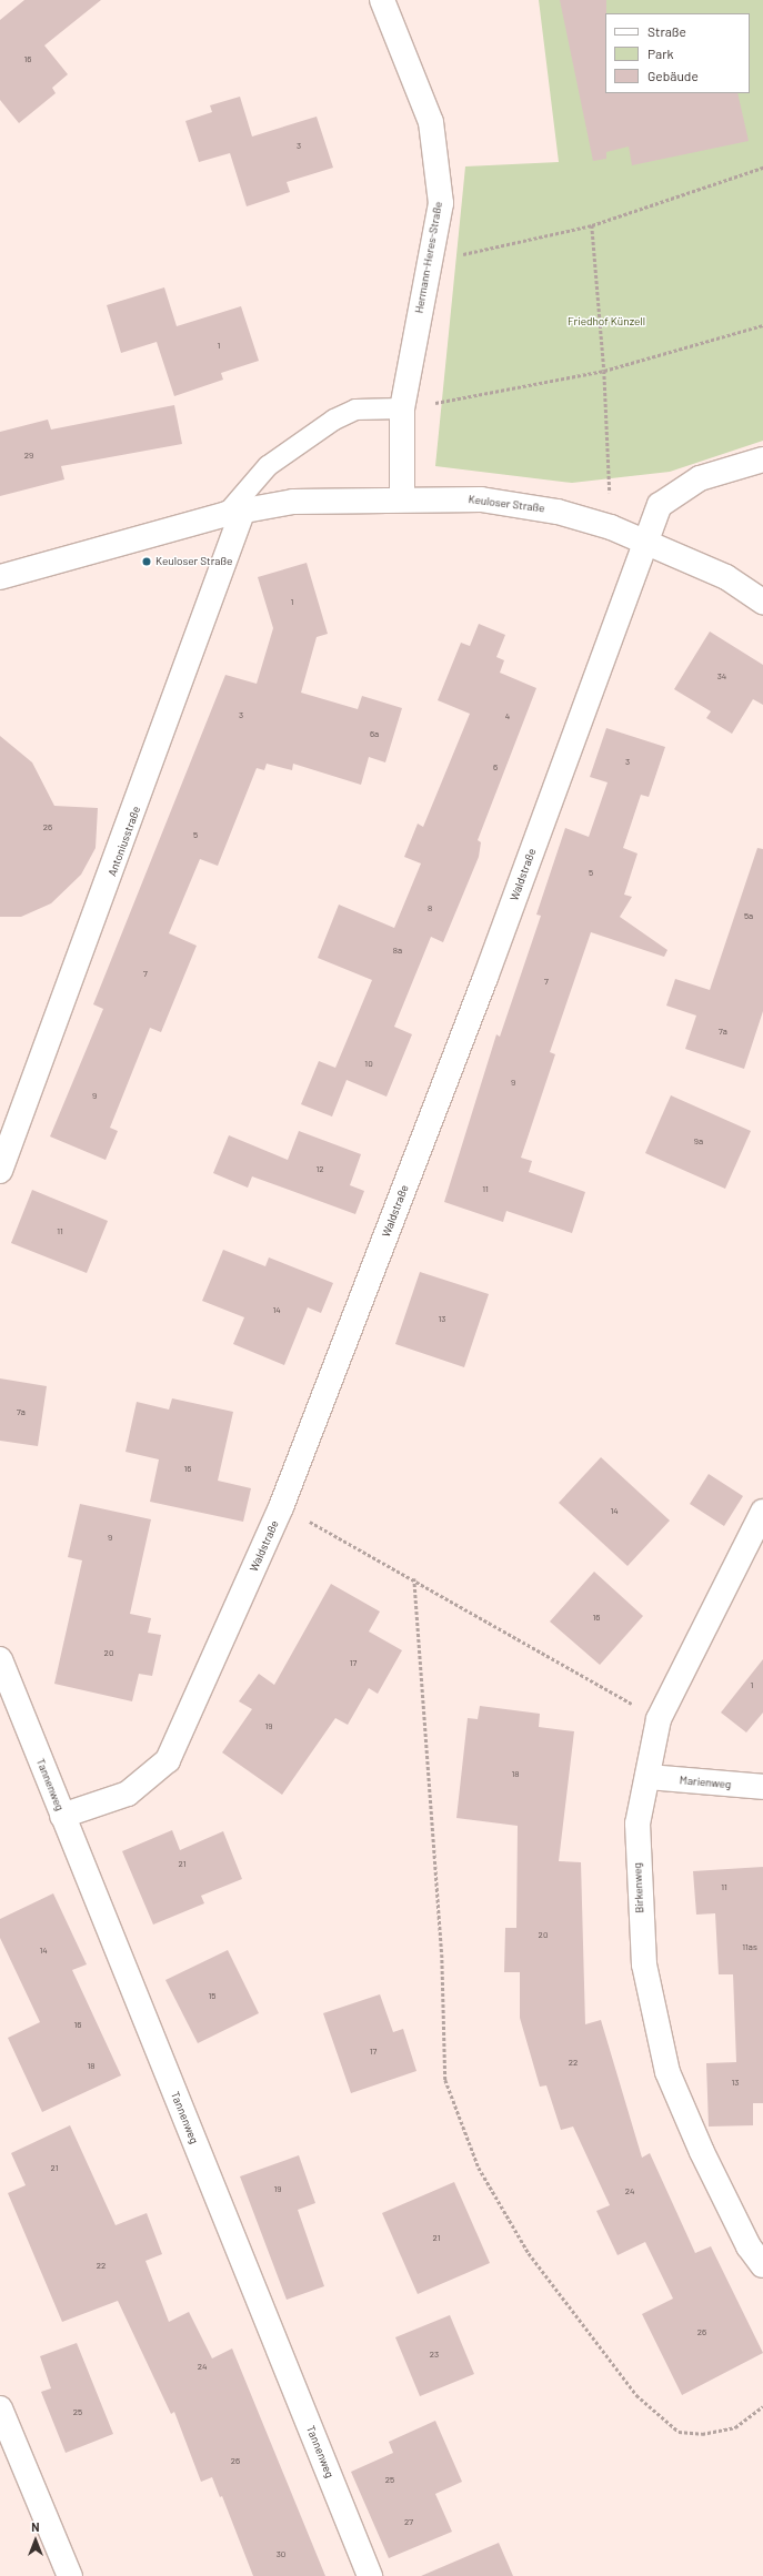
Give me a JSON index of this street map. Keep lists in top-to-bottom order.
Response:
{
  "streets": {
    "street": [
      "Hermann-Heres-Straße",
      "Keuloser Straße",
      "Antoniusstraße",
      "Waldstraße",
      "Marienweg",
      "Tannenweg",
      "Birkenweg"
    ]
  },
  "crossings": [
    ["Hermann-Heres-Straße", "Keuloser Straße"],
    ["Keuloser Straße", "Antoniusstraße"],
    ["Keuloser Straße", "Waldstraße"],
    ["Waldstraße", "Tannenweg"],
    ["Marienweg", "Birkenweg"]
  ],
  "parks": ["Friedhof Künzell"],
  "places": ["Keuloser Straße"],
  "house_numbers": [
    "16",
    "3",
    "1",
    "29",
    "1",
    "34",
    "3",
    "4",
    "6a",
    "3",
    "6",
    "26",
    "5",
    "5",
    "8",
    "5a",
    "8a",
    "7",
    "7",
    "7a",
    "10",
    "9",
    "9",
    "9a",
    "12",
    "11",
    "11",
    "14",
    "13",
    "7a",
    "16",
    "14",
    "9",
    "16",
    "20",
    "17",
    "1",
    "19",
    "18",
    "21",
    "11",
    "20",
    "11as",
    "14",
    "15",
    "16",
    "17",
    "22",
    "18",
    "13",
    "21",
    "19",
    "24",
    "21",
    "22",
    "26",
    "23",
    "24",
    "25",
    "26",
    "25",
    "27",
    "30"
  ],
  "legend": ["Straße", "Park", "Gebäude"],
  "north": "top"
}
